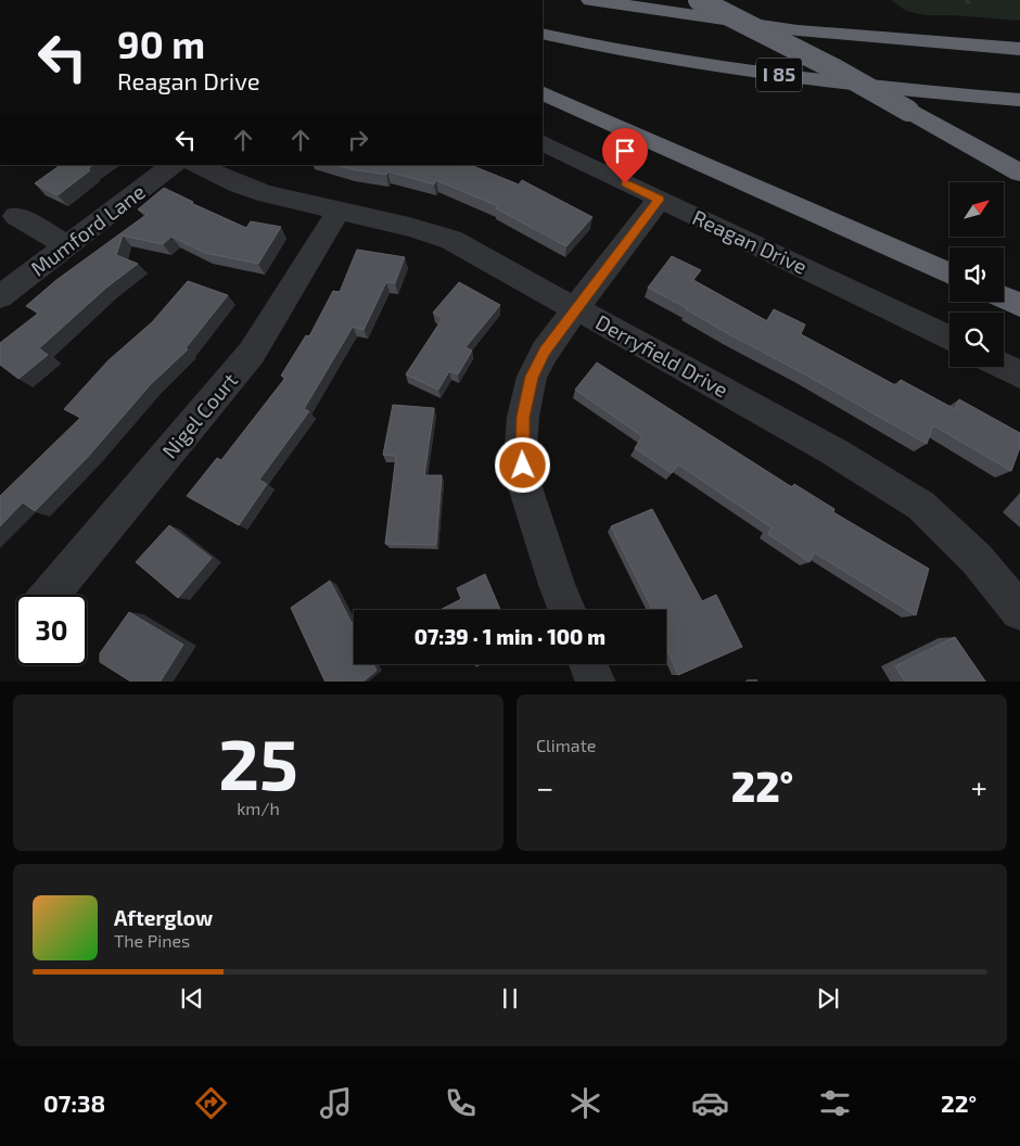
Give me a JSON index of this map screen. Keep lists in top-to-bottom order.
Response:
{
  "streets": {
    "highway": ["I 85"],
    "street": [
      "Mumford Lane",
      "Reagan Drive",
      "Derryfield Drive",
      "Nigel Court"
    ]
  },
  "crossings": [
    ["Derryfield Drive", "Nigel Court"]
  ],
  "north": "top right",
  "page": {
    "turn": ["90 m", "Reagan Drive"],
    "limit": "30",
    "trip": "07:39 · 1 min · 100 m",
    "tile": [
      ["25", "km/h"],
      "Climate"
    ],
    "heat": ["−", "22°", "+"],
    "song": ["Afterglow", "The Pines"],
    "tabs": ["07:38", "22°"]
  }
}
